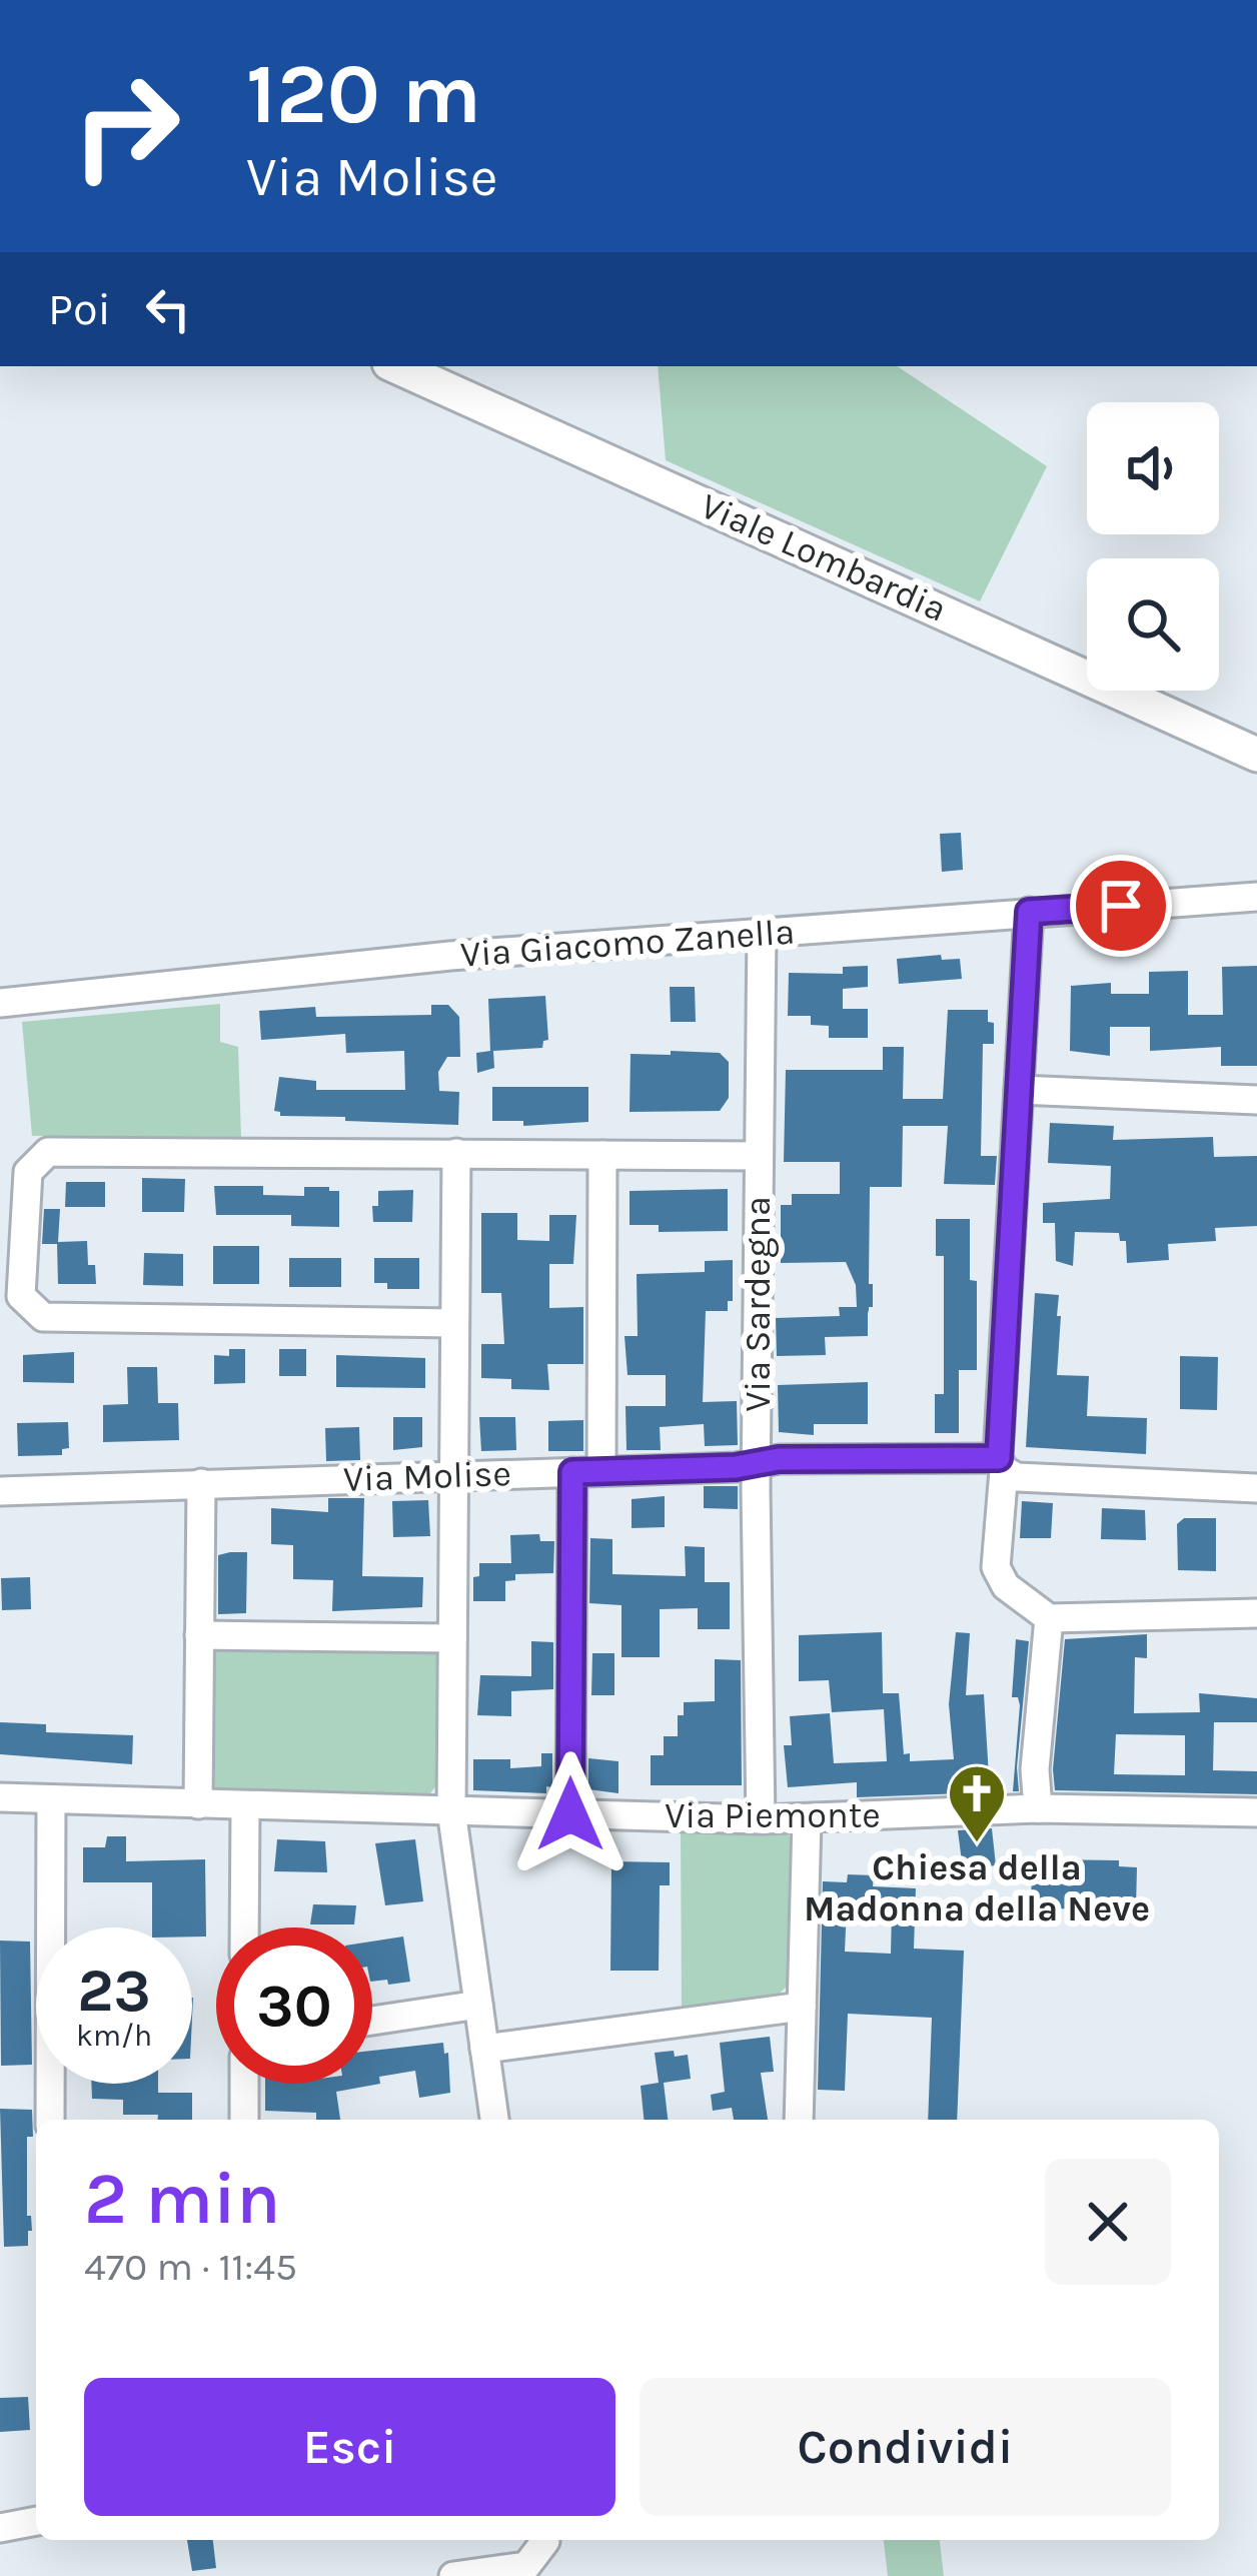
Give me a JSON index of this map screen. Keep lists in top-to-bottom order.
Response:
{
  "streets": {
    "main road": ["Viale Lombardia"],
    "street": [
      "Via Giacomo Zanella",
      "Via Sardegna",
      "Via Molise",
      "Via Piemonte"
    ]
  },
  "crossings": [
    ["Via Giacomo Zanella", "Via Sardegna"],
    ["Via Sardegna", "Via Molise"],
    ["Via Sardegna", "Via Piemonte"]
  ],
  "places": {
    "church": ["Chiesa della Madonna della Neve"]
  },
  "page": {
    "turn": ["120 m", "Via Molise"],
    "then": "Poi",
    "speed": "23 km/h",
    "limit": "30",
    "heading": ["2 min", "470 m · 11:45"],
    "buttons": ["Esci", "Condividi"]
  }
}
